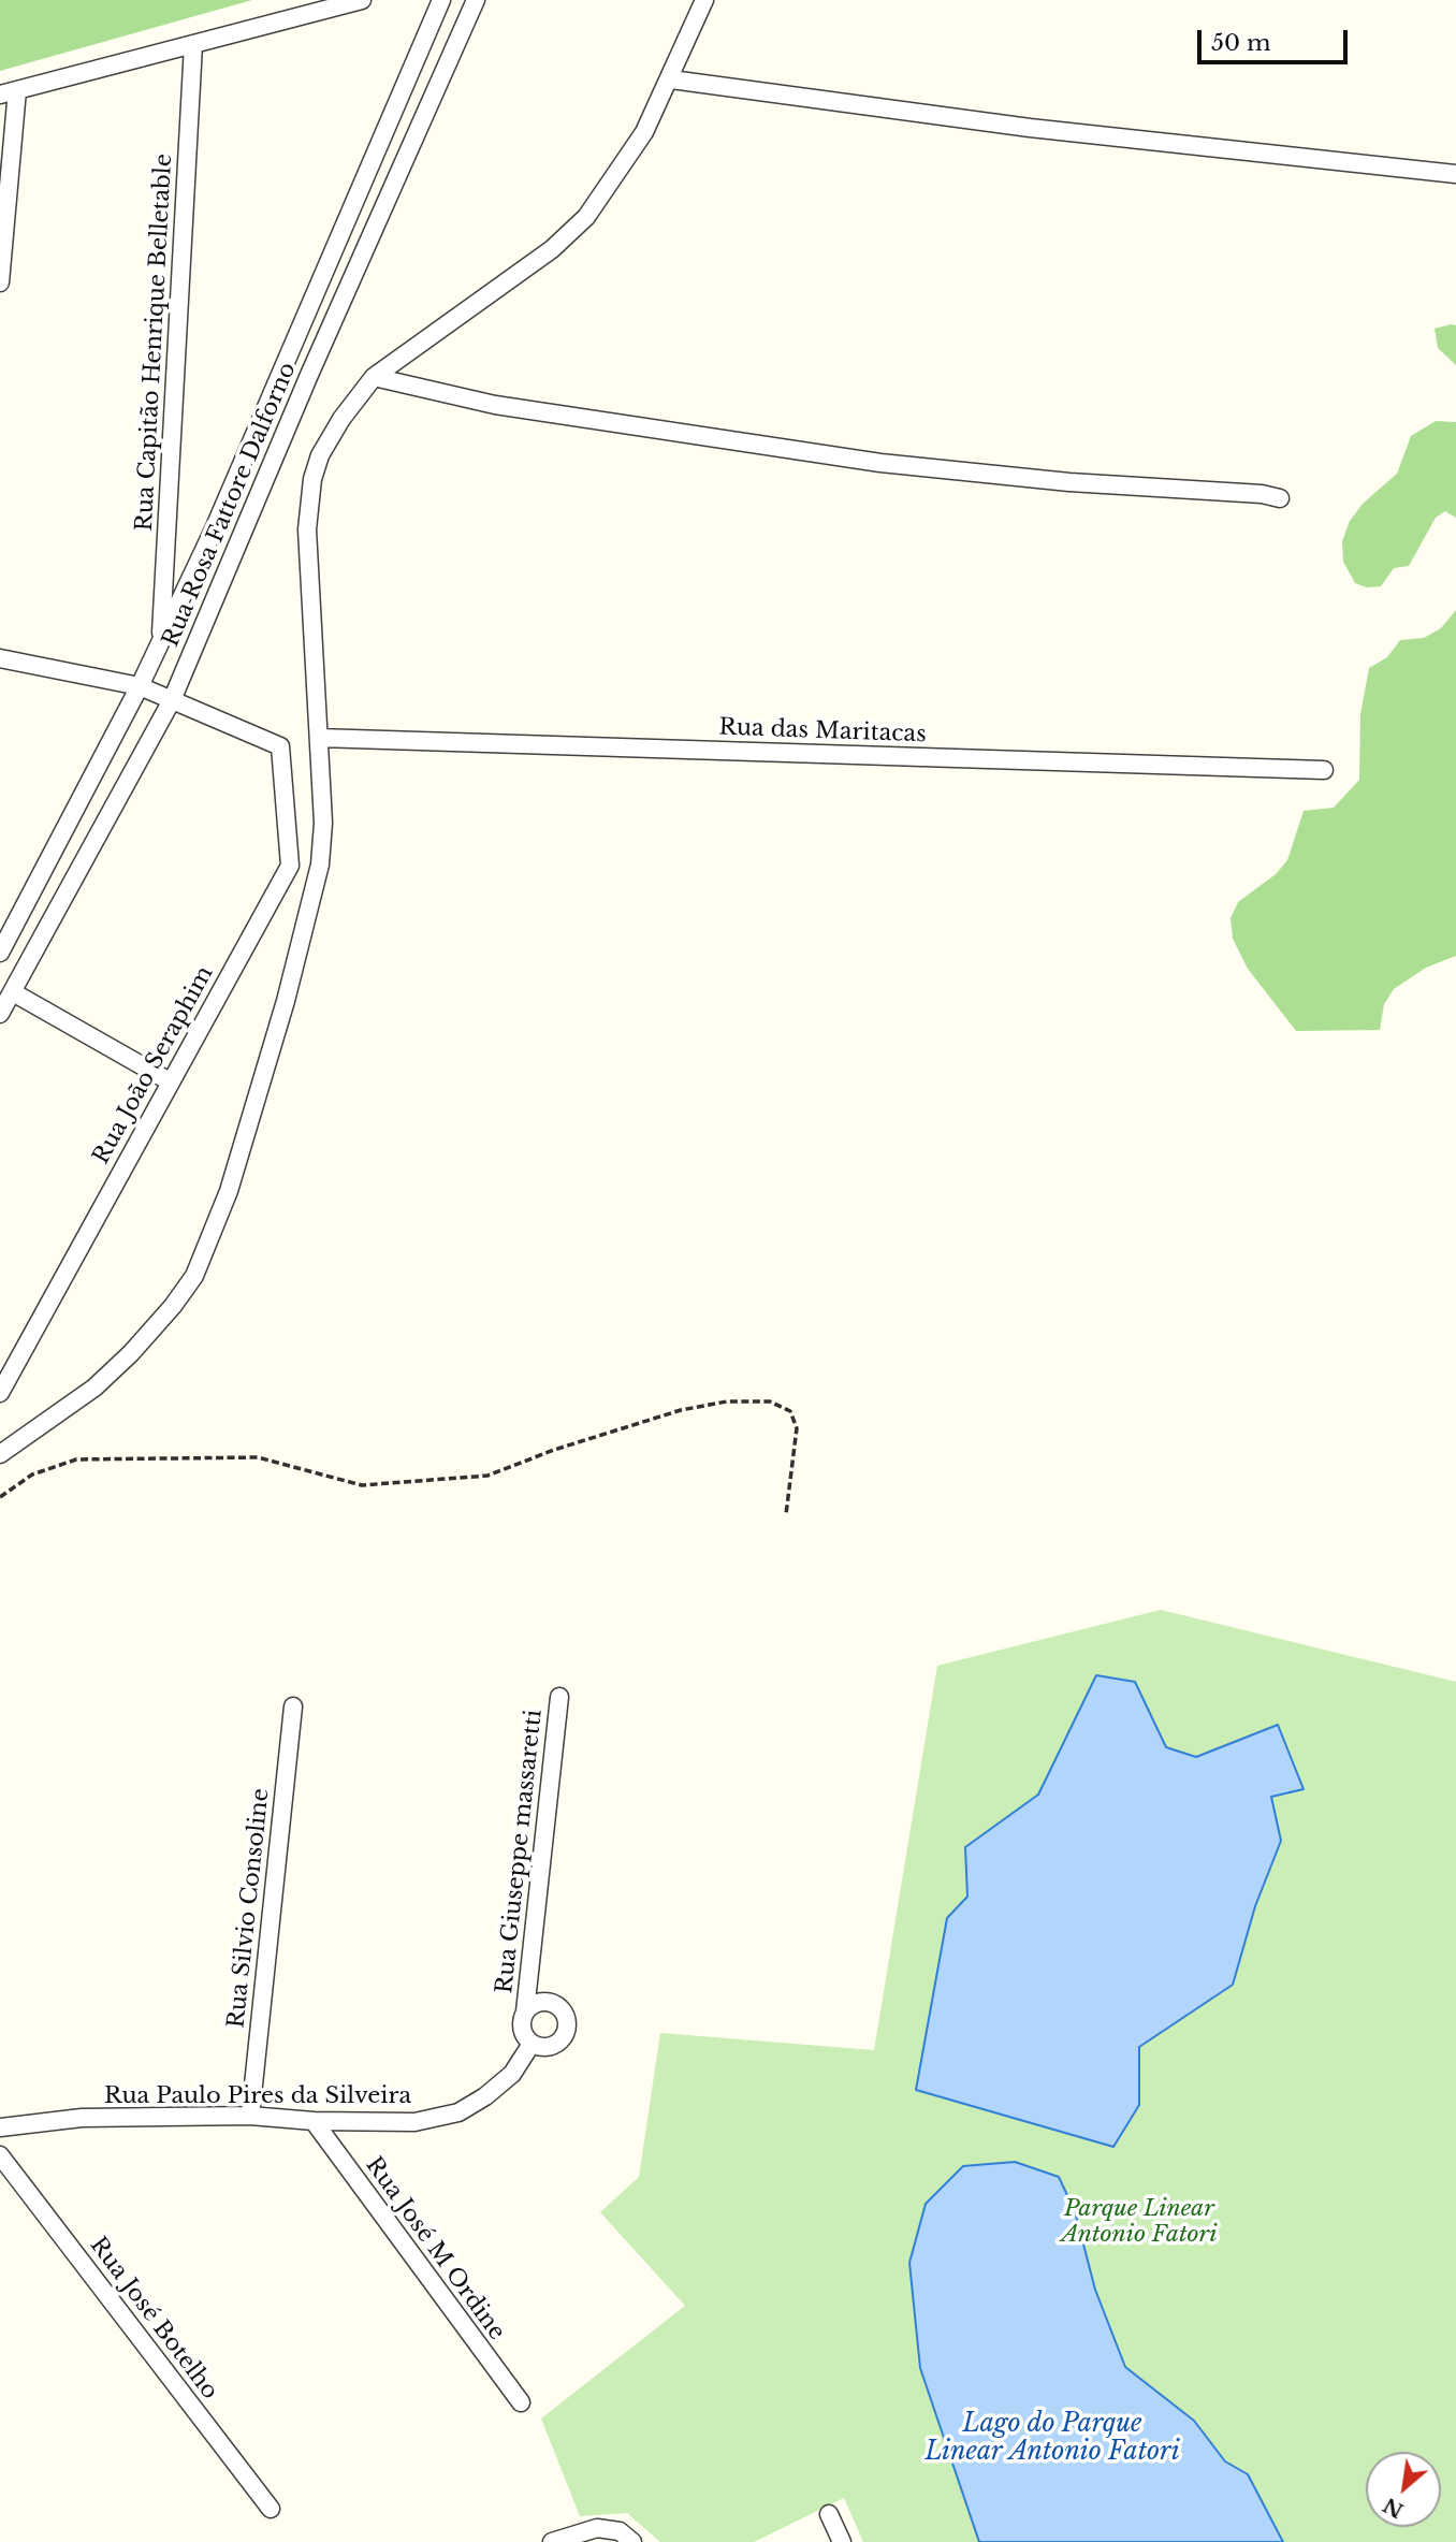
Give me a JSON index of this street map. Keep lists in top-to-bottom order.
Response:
{
  "streets": {
    "street": [
      "Rua Capitão Henrique Belletable",
      "Rua Rosa Fattore Dalforno",
      "Rua das Maritacas",
      "Rua João Seraphim",
      "Rua Giuseppe massaretti",
      "Rua Silvio Consoline",
      "Rua Paulo Pires da Silveira",
      "Rua José M Ordine",
      "Rua José Botelho"
    ]
  },
  "crossings": [
    ["Rua Capitão Henrique Belletable", "Rua Rosa Fattore Dalforno"],
    ["Rua Rosa Fattore Dalforno", "Rua João Seraphim"],
    ["Rua Giuseppe massaretti", "Rua Paulo Pires da Silveira"],
    ["Rua Silvio Consoline", "Rua Paulo Pires da Silveira"],
    ["Rua Paulo Pires da Silveira", "Rua José M Ordine"]
  ],
  "water": ["Lago do Parque Linear Antonio Fatori"],
  "parks": ["Parque Linear Antonio Fatori"],
  "scale_bar": "50 m",
  "north": "bottom left"
}
